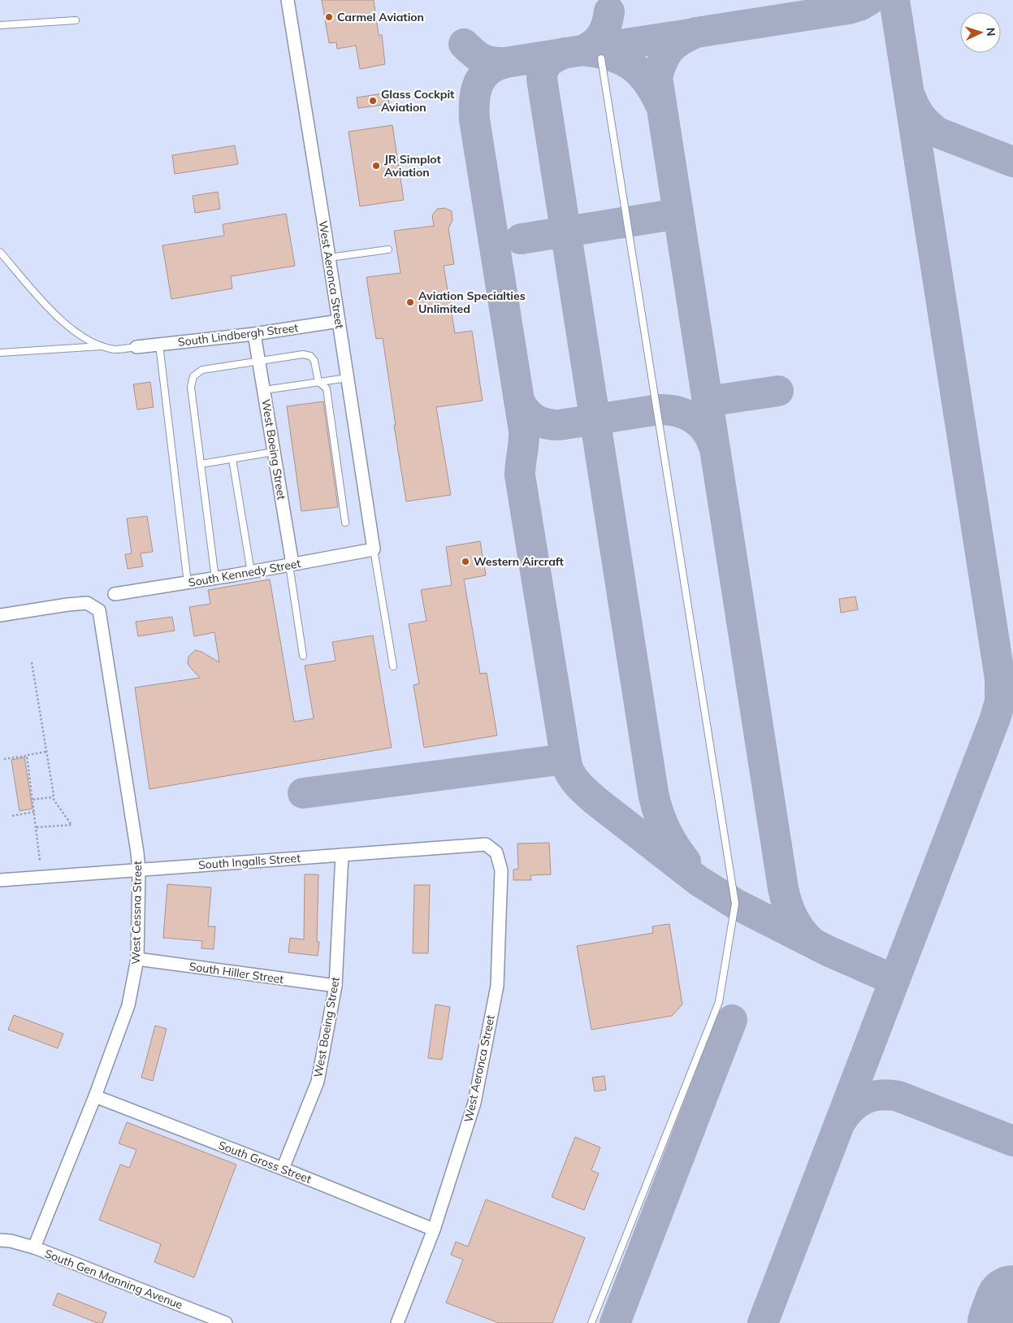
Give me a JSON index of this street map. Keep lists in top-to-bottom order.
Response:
{
  "streets": {
    "street": [
      "West Aeronca Street",
      "South Lindbergh Street",
      "West Boeing Street",
      "South Kennedy Street",
      "South Ingalls Street",
      "West Cessna Street",
      "South Hiller Street",
      "South Gross Street",
      "South Gen Manning Avenue"
    ]
  },
  "crossings": [
    ["West Aeronca Street", "South Lindbergh Street"],
    ["West Aeronca Street", "South Kennedy Street"],
    ["West Aeronca Street", "South Ingalls Street"],
    ["West Aeronca Street", "South Gross Street"],
    ["South Lindbergh Street", "West Boeing Street"],
    ["West Boeing Street", "South Kennedy Street"],
    ["West Boeing Street", "South Ingalls Street"],
    ["West Boeing Street", "South Hiller Street"],
    ["West Boeing Street", "South Gross Street"],
    ["South Ingalls Street", "West Cessna Street"],
    ["West Cessna Street", "South Hiller Street"],
    ["West Cessna Street", "South Gross Street"],
    ["West Cessna Street", "South Gen Manning Avenue"]
  ],
  "places": [
    "Carmel Aviation",
    "Glass Cockpit Aviation",
    "JR Simplot Aviation",
    "Aviation Specialties Unlimited",
    "Western Aircraft"
  ],
  "north": "right"
}
